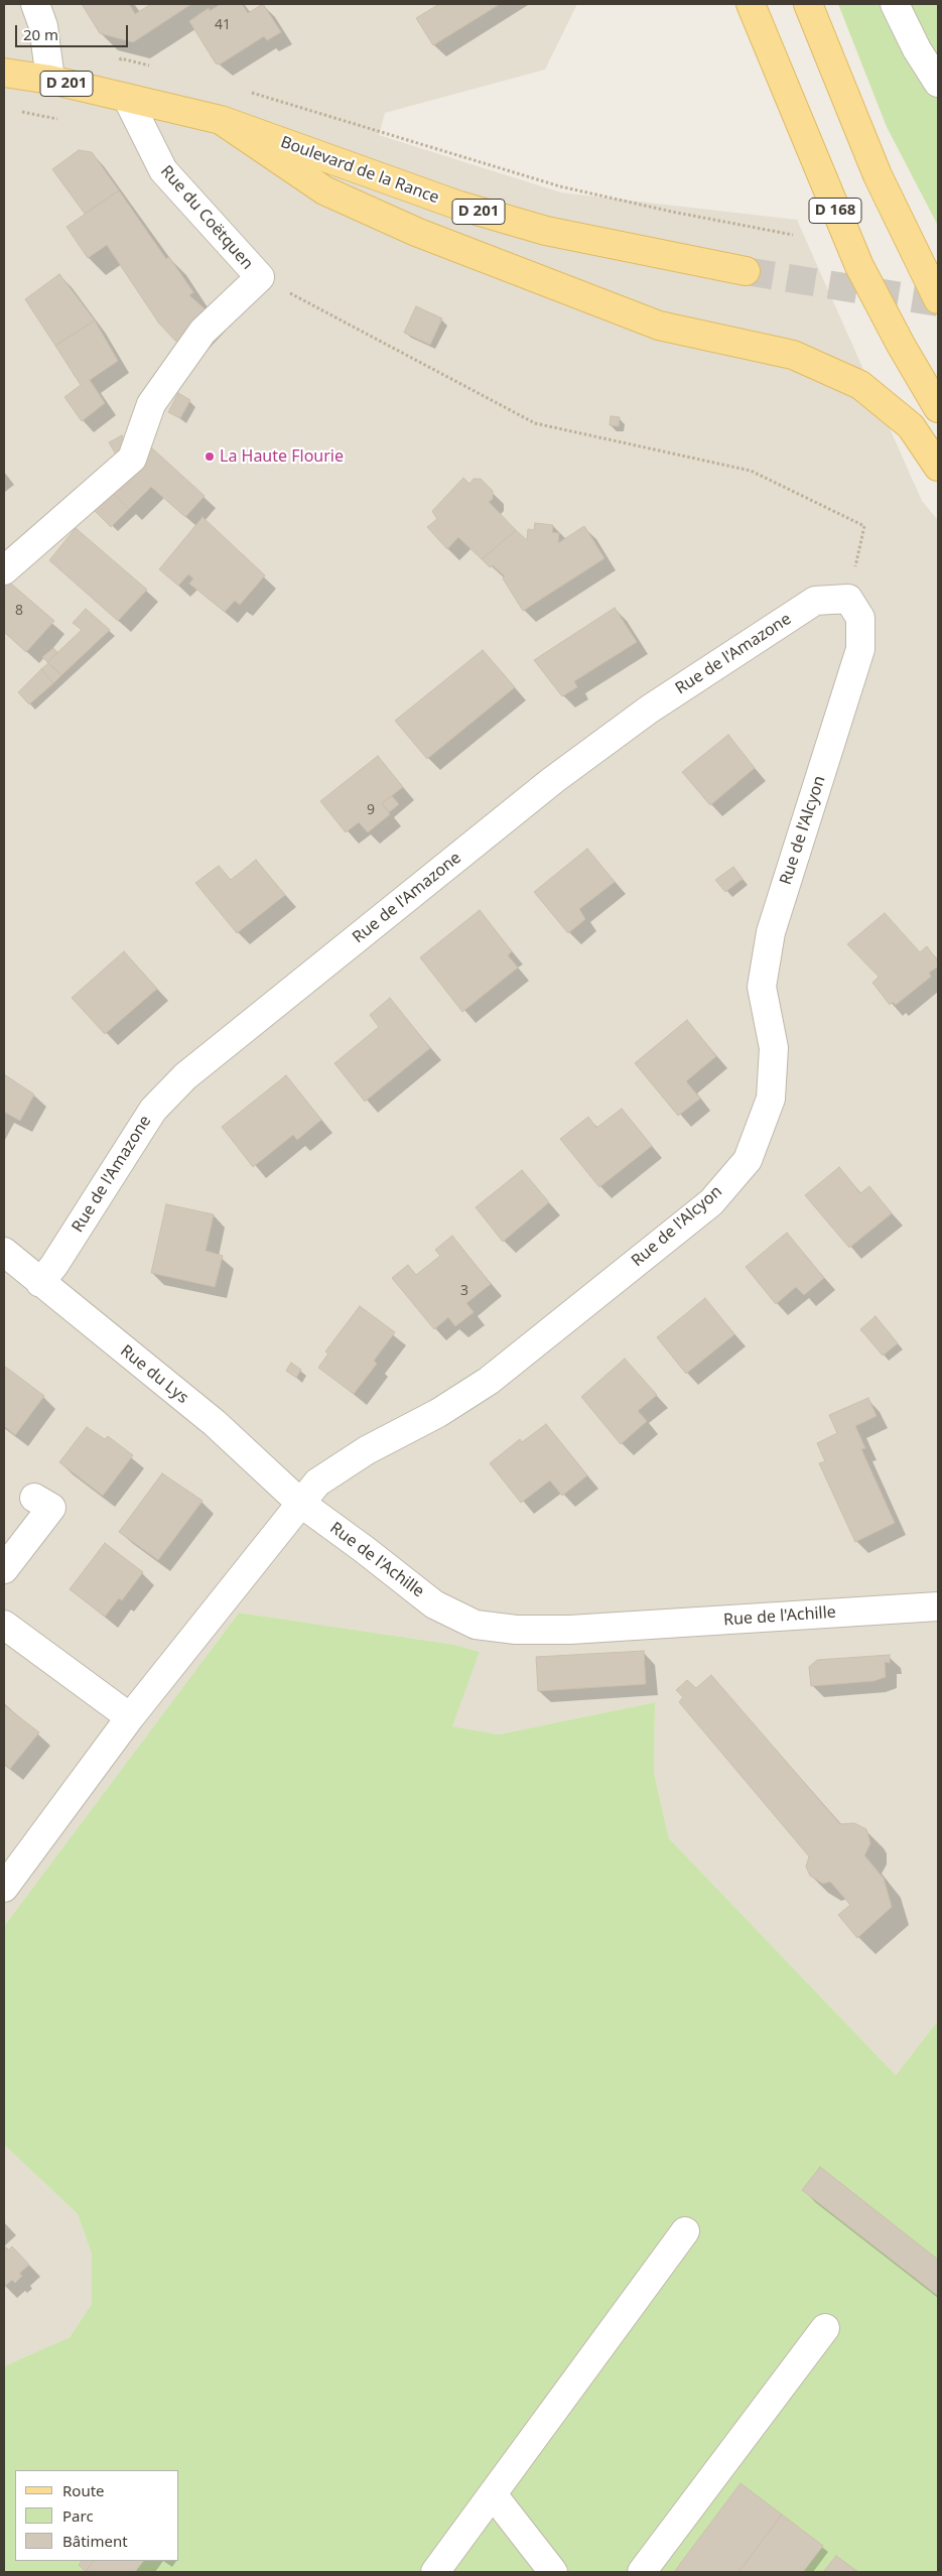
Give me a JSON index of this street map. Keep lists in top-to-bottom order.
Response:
{
  "streets": {
    "main road": ["D 201", "Boulevard de la Rance", "D 168"],
    "street": [
      "Rue du Coëtquen",
      "Rue de l'Amazone",
      "Rue de l'Alcyon",
      "Rue du Lys",
      "Rue de l'Achille"
    ]
  },
  "crossings": [
    ["Boulevard de la Rance", "Rue du Coëtquen"],
    ["Rue de l'Amazone", "Rue de l'Alcyon"],
    ["Rue de l'Amazone", "Rue du Lys"],
    ["Rue de l'Alcyon", "Rue du Lys"],
    ["Rue de l'Alcyon", "Rue de l'Achille"],
    ["Rue du Lys", "Rue de l'Achille"]
  ],
  "places": ["La Haute Flourie"],
  "house_numbers": [
    "41",
    "8",
    "9",
    "3"
  ],
  "legend": ["Route", "Parc", "Bâtiment"],
  "scale_bar": "20 m"
}
